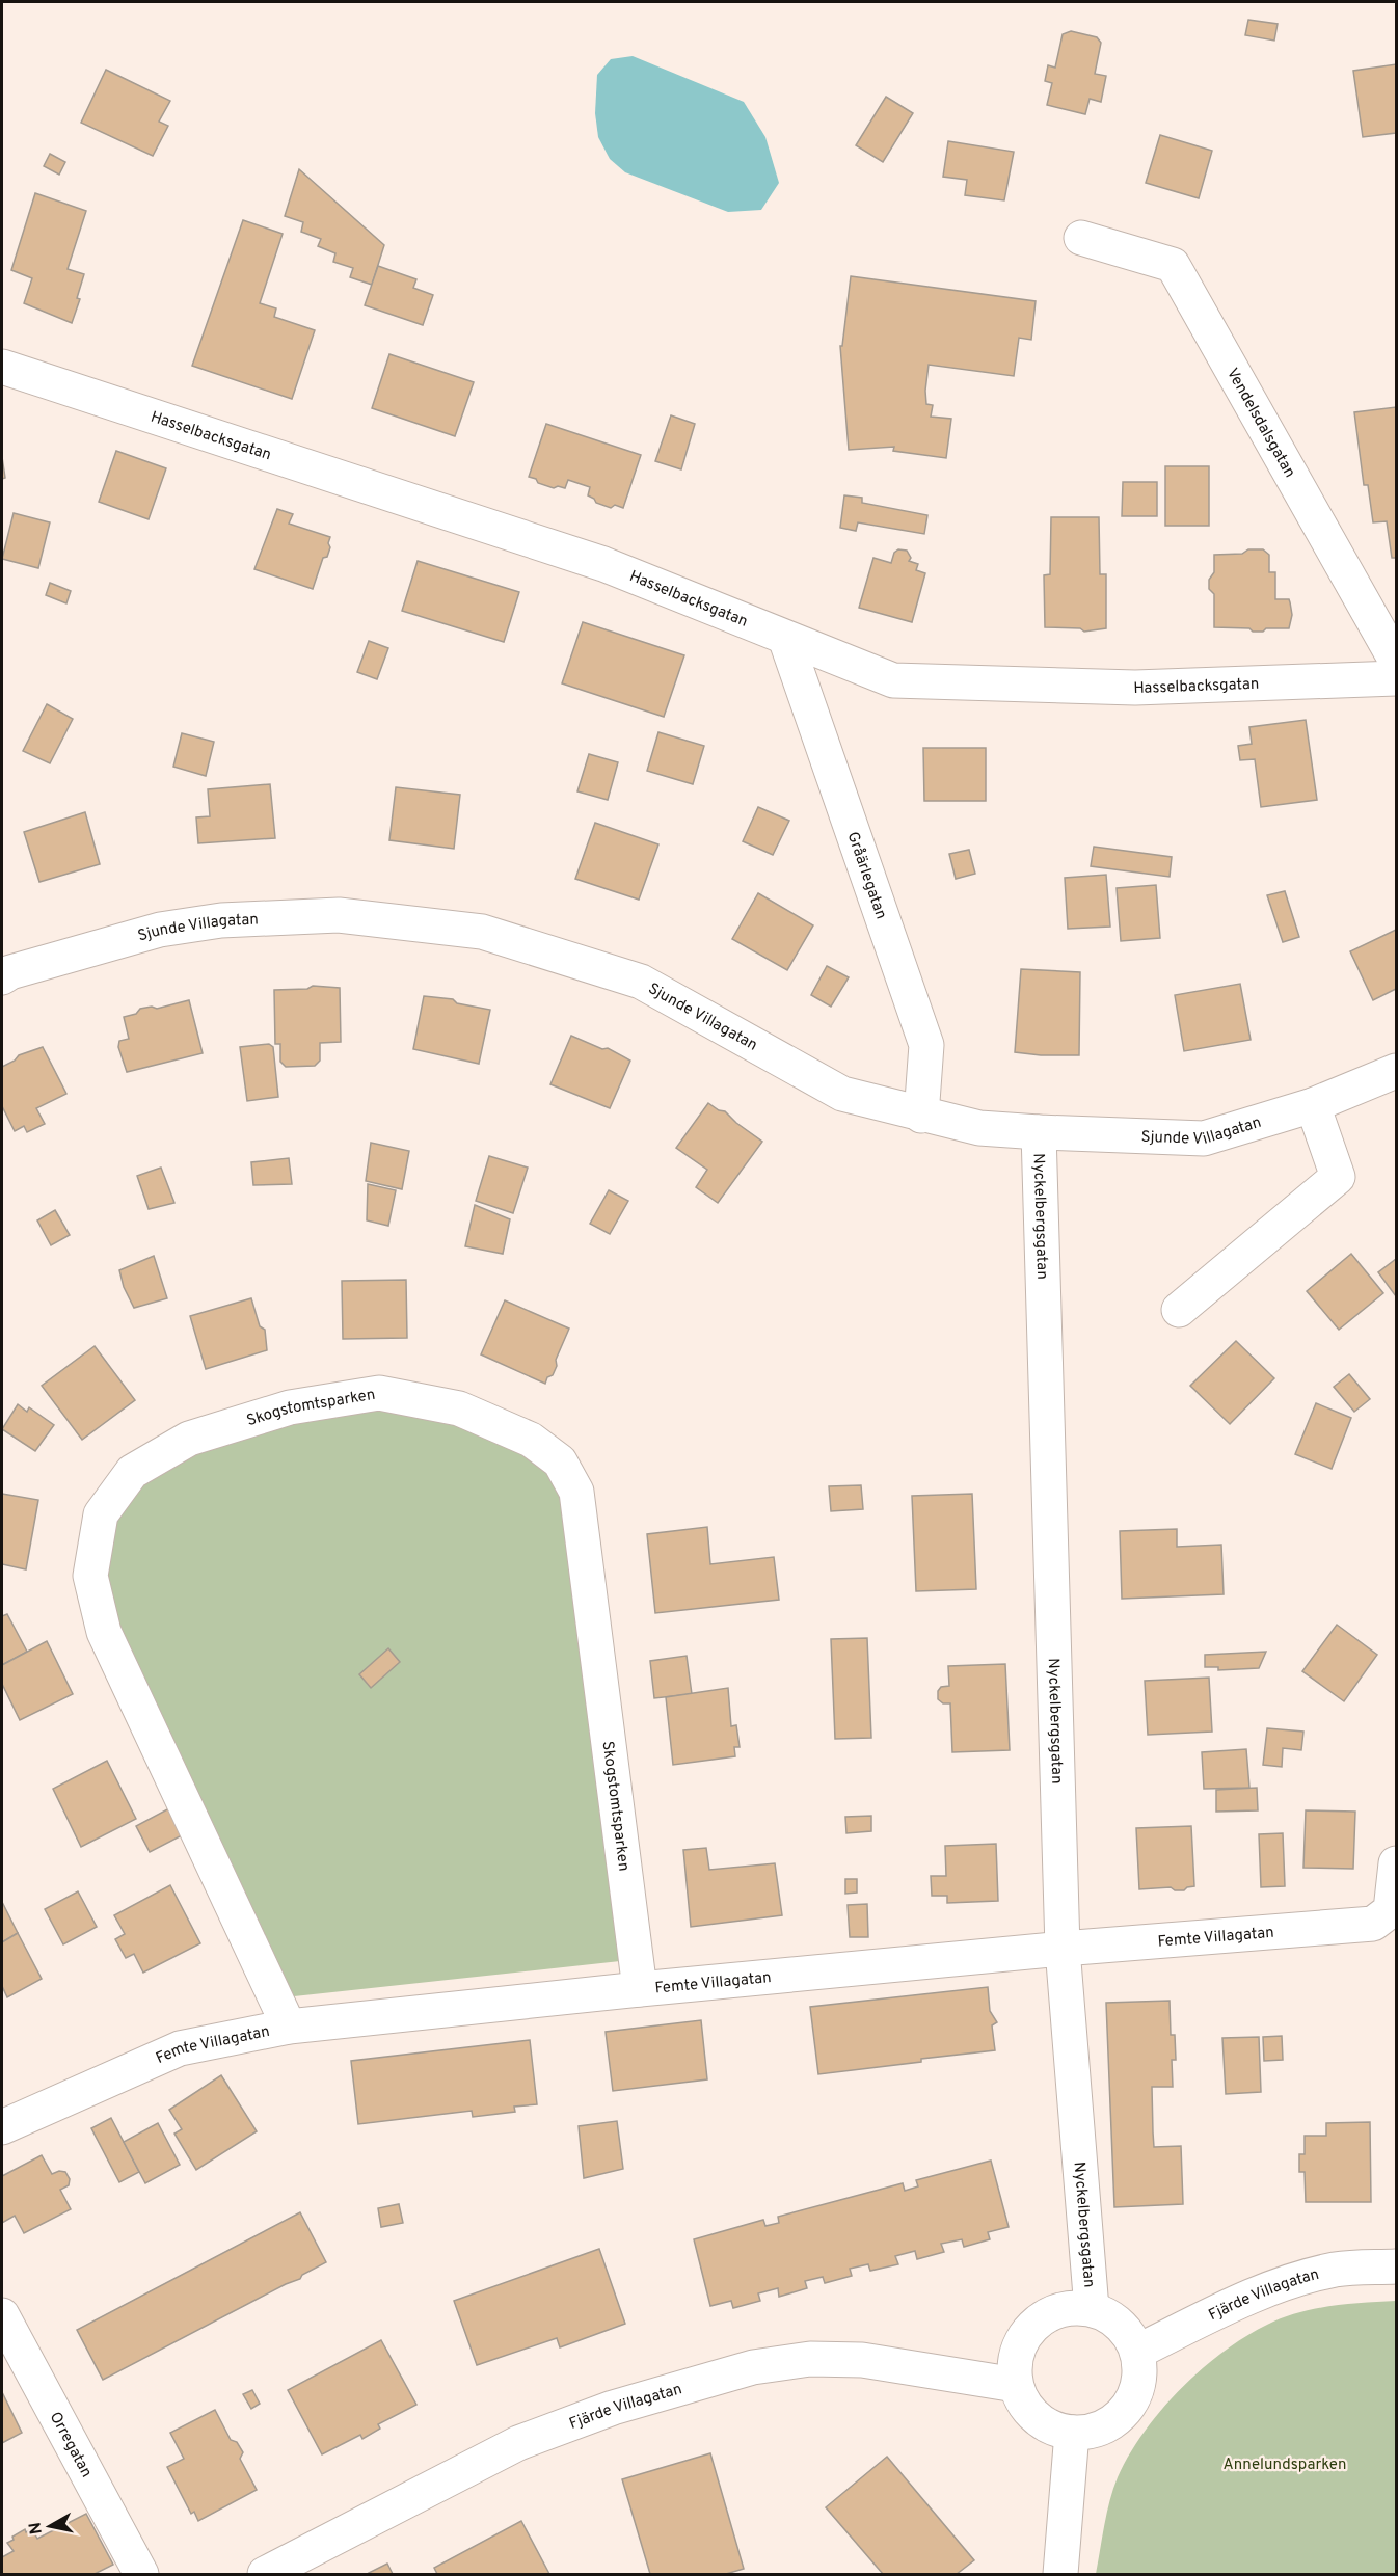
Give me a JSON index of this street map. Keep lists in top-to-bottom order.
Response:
{
  "streets": {
    "street": [
      "Vendelsdalsgatan",
      "Hasselbacksgatan",
      "Gråärlegatan",
      "Sjunde Villagatan",
      "Nyckelbergsgatan",
      "Skogstomtsparken",
      "Femte Villagatan",
      "Fjärde Villagatan",
      "Orregatan"
    ]
  },
  "crossings": [
    ["Hasselbacksgatan", "Gråärlegatan"],
    ["Gråärlegatan", "Sjunde Villagatan"],
    ["Sjunde Villagatan", "Nyckelbergsgatan"],
    ["Nyckelbergsgatan", "Femte Villagatan"],
    ["Nyckelbergsgatan", "Fjärde Villagatan"],
    ["Skogstomtsparken", "Femte Villagatan"]
  ],
  "parks": ["Annelundsparken"],
  "north": "left"
}
